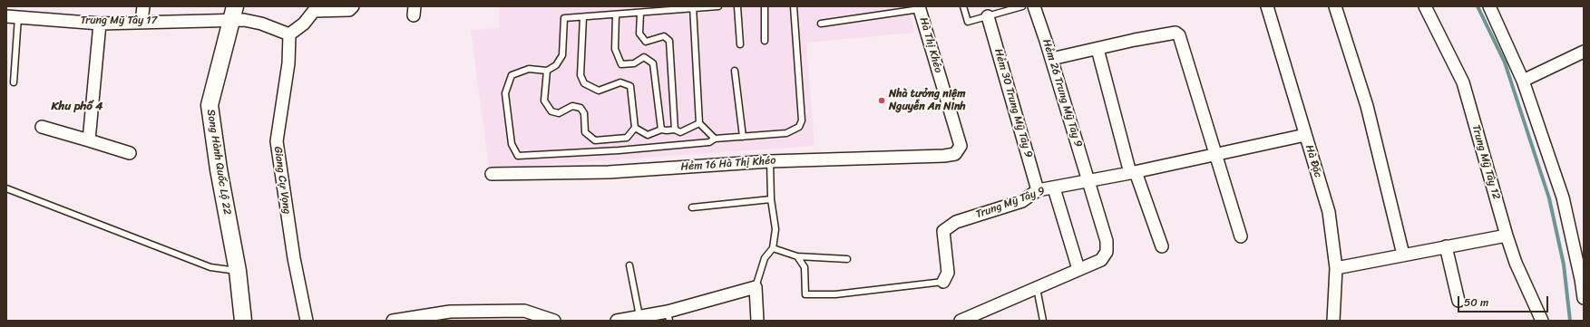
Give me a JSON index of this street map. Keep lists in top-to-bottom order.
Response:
{
  "streets": {
    "street": [
      "Trung Mỹ Tây 17",
      "Hà Thị Khéo",
      "Hẻm 26 Trung Mỹ Tây 9",
      "Hẻm 30 Trung Mỹ Tây 9",
      "Hà Đặc",
      "Song Hành Quốc Lộ 22",
      "Trung Mỹ Tây 12",
      "Hẻm 16 Hà Thị Khéo",
      "Giang Cự Vọng",
      "Trung Mỹ Tây 9"
    ]
  },
  "crossings": [
    ["Trung Mỹ Tây 17", "Song Hành Quốc Lộ 22"],
    ["Hà Thị Khéo", "Hẻm 16 Hà Thị Khéo"],
    ["Hẻm 26 Trung Mỹ Tây 9", "Trung Mỹ Tây 9"],
    ["Hẻm 30 Trung Mỹ Tây 9", "Trung Mỹ Tây 9"],
    ["Hà Đặc", "Trung Mỹ Tây 9"]
  ],
  "districts": ["Khu phố 4"],
  "places": ["Nhà tưởng niệm Nguyễn An Ninh"],
  "scale_bar": "50 m"
}
